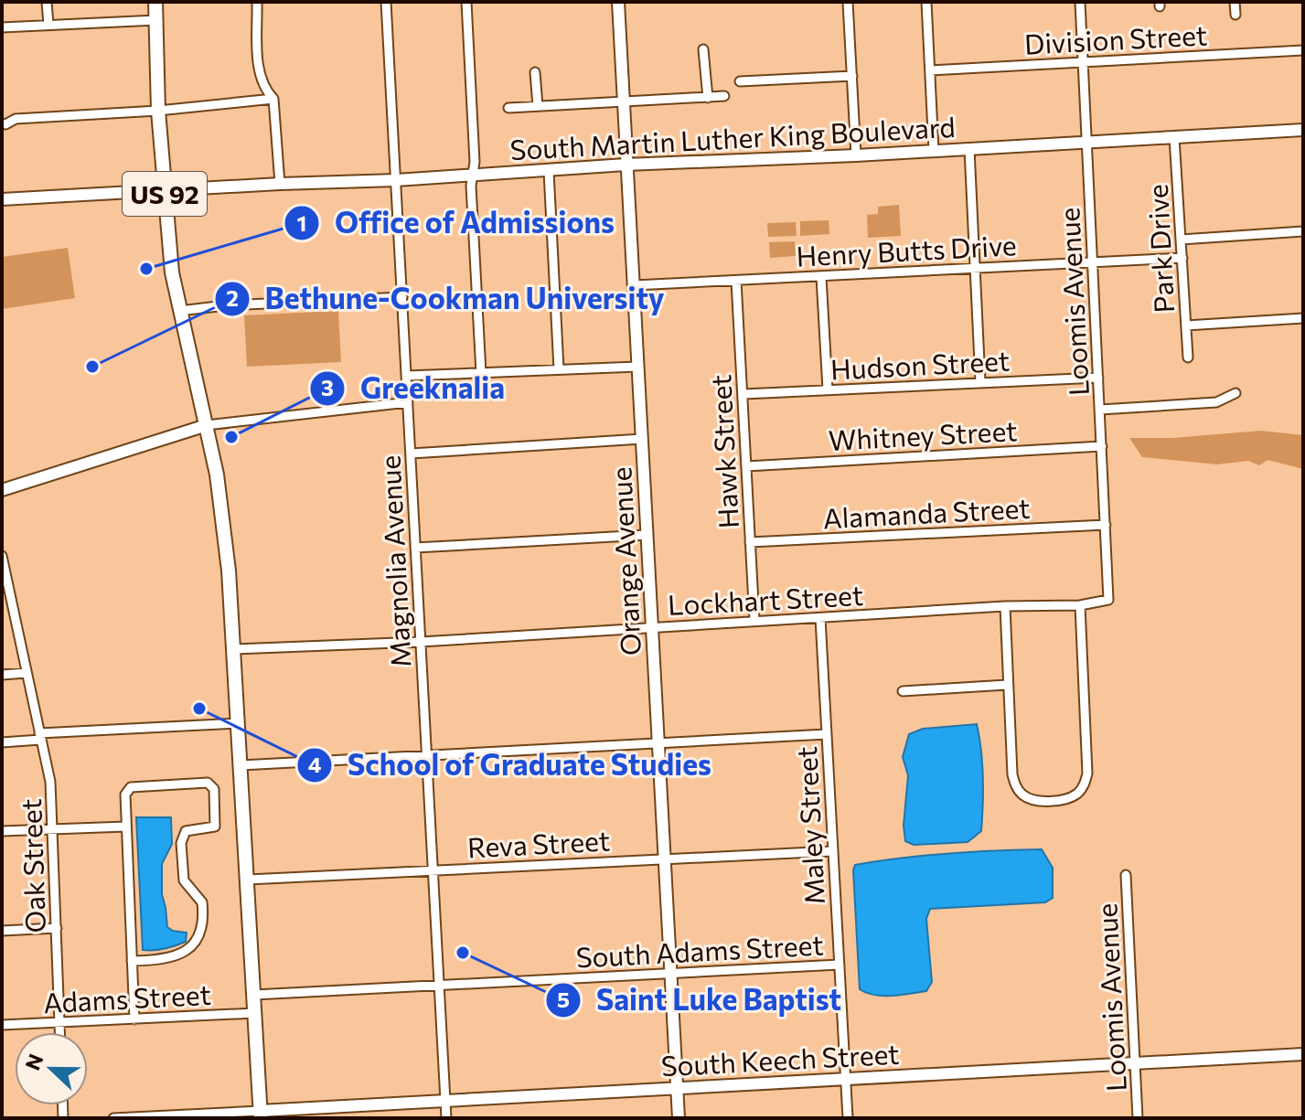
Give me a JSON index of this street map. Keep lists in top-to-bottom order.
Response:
{
  "streets": {
    "main road": ["US 92"],
    "street": [
      "Division Street",
      "South Martin Luther King Boulevard",
      "Park Drive",
      "Henry Butts Drive",
      "Loomis Avenue",
      "Hudson Street",
      "Whitney Street",
      "Hawk Street",
      "Alamanda Street",
      "Magnolia Avenue",
      "Orange Avenue",
      "Lockhart Street",
      "Maley Street",
      "Reva Street",
      "Oak Street",
      "South Adams Street",
      "Adams Street",
      "South Keech Street"
    ]
  },
  "crossings": [
    ["Division Street", "Loomis Avenue"],
    ["South Martin Luther King Boulevard", "US 92"],
    ["South Martin Luther King Boulevard", "Park Drive"],
    ["South Martin Luther King Boulevard", "Loomis Avenue"],
    ["South Martin Luther King Boulevard", "Magnolia Avenue"],
    ["South Martin Luther King Boulevard", "Orange Avenue"],
    ["US 92", "Lockhart Street"],
    ["US 92", "Reva Street"],
    ["US 92", "South Adams Street"],
    ["US 92", "Adams Street"],
    ["US 92", "South Keech Street"],
    ["Park Drive", "Henry Butts Drive"],
    ["Henry Butts Drive", "Loomis Avenue"],
    ["Henry Butts Drive", "Hawk Street"],
    ["Henry Butts Drive", "Orange Avenue"],
    ["Loomis Avenue", "Hudson Street"],
    ["Loomis Avenue", "Whitney Street"],
    ["Loomis Avenue", "Alamanda Street"],
    ["Loomis Avenue", "Lockhart Street"],
    ["Loomis Avenue", "South Keech Street"],
    ["Hudson Street", "Hawk Street"],
    ["Whitney Street", "Hawk Street"],
    ["Hawk Street", "Alamanda Street"],
    ["Hawk Street", "Lockhart Street"],
    ["Magnolia Avenue", "Lockhart Street"],
    ["Magnolia Avenue", "Reva Street"],
    ["Magnolia Avenue", "South Adams Street"],
    ["Magnolia Avenue", "South Keech Street"],
    ["Orange Avenue", "Lockhart Street"],
    ["Orange Avenue", "Reva Street"],
    ["Orange Avenue", "South Adams Street"],
    ["Orange Avenue", "South Keech Street"],
    ["Lockhart Street", "Maley Street"],
    ["Maley Street", "Reva Street"],
    ["Maley Street", "South Adams Street"],
    ["Maley Street", "South Keech Street"],
    ["Oak Street", "Adams Street"]
  ],
  "places": [
    "Office of Admissions",
    "Bethune-Cookman University",
    "Greeknalia",
    "School of Graduate Studies",
    "Saint Luke Baptist"
  ],
  "north": "left"
}
